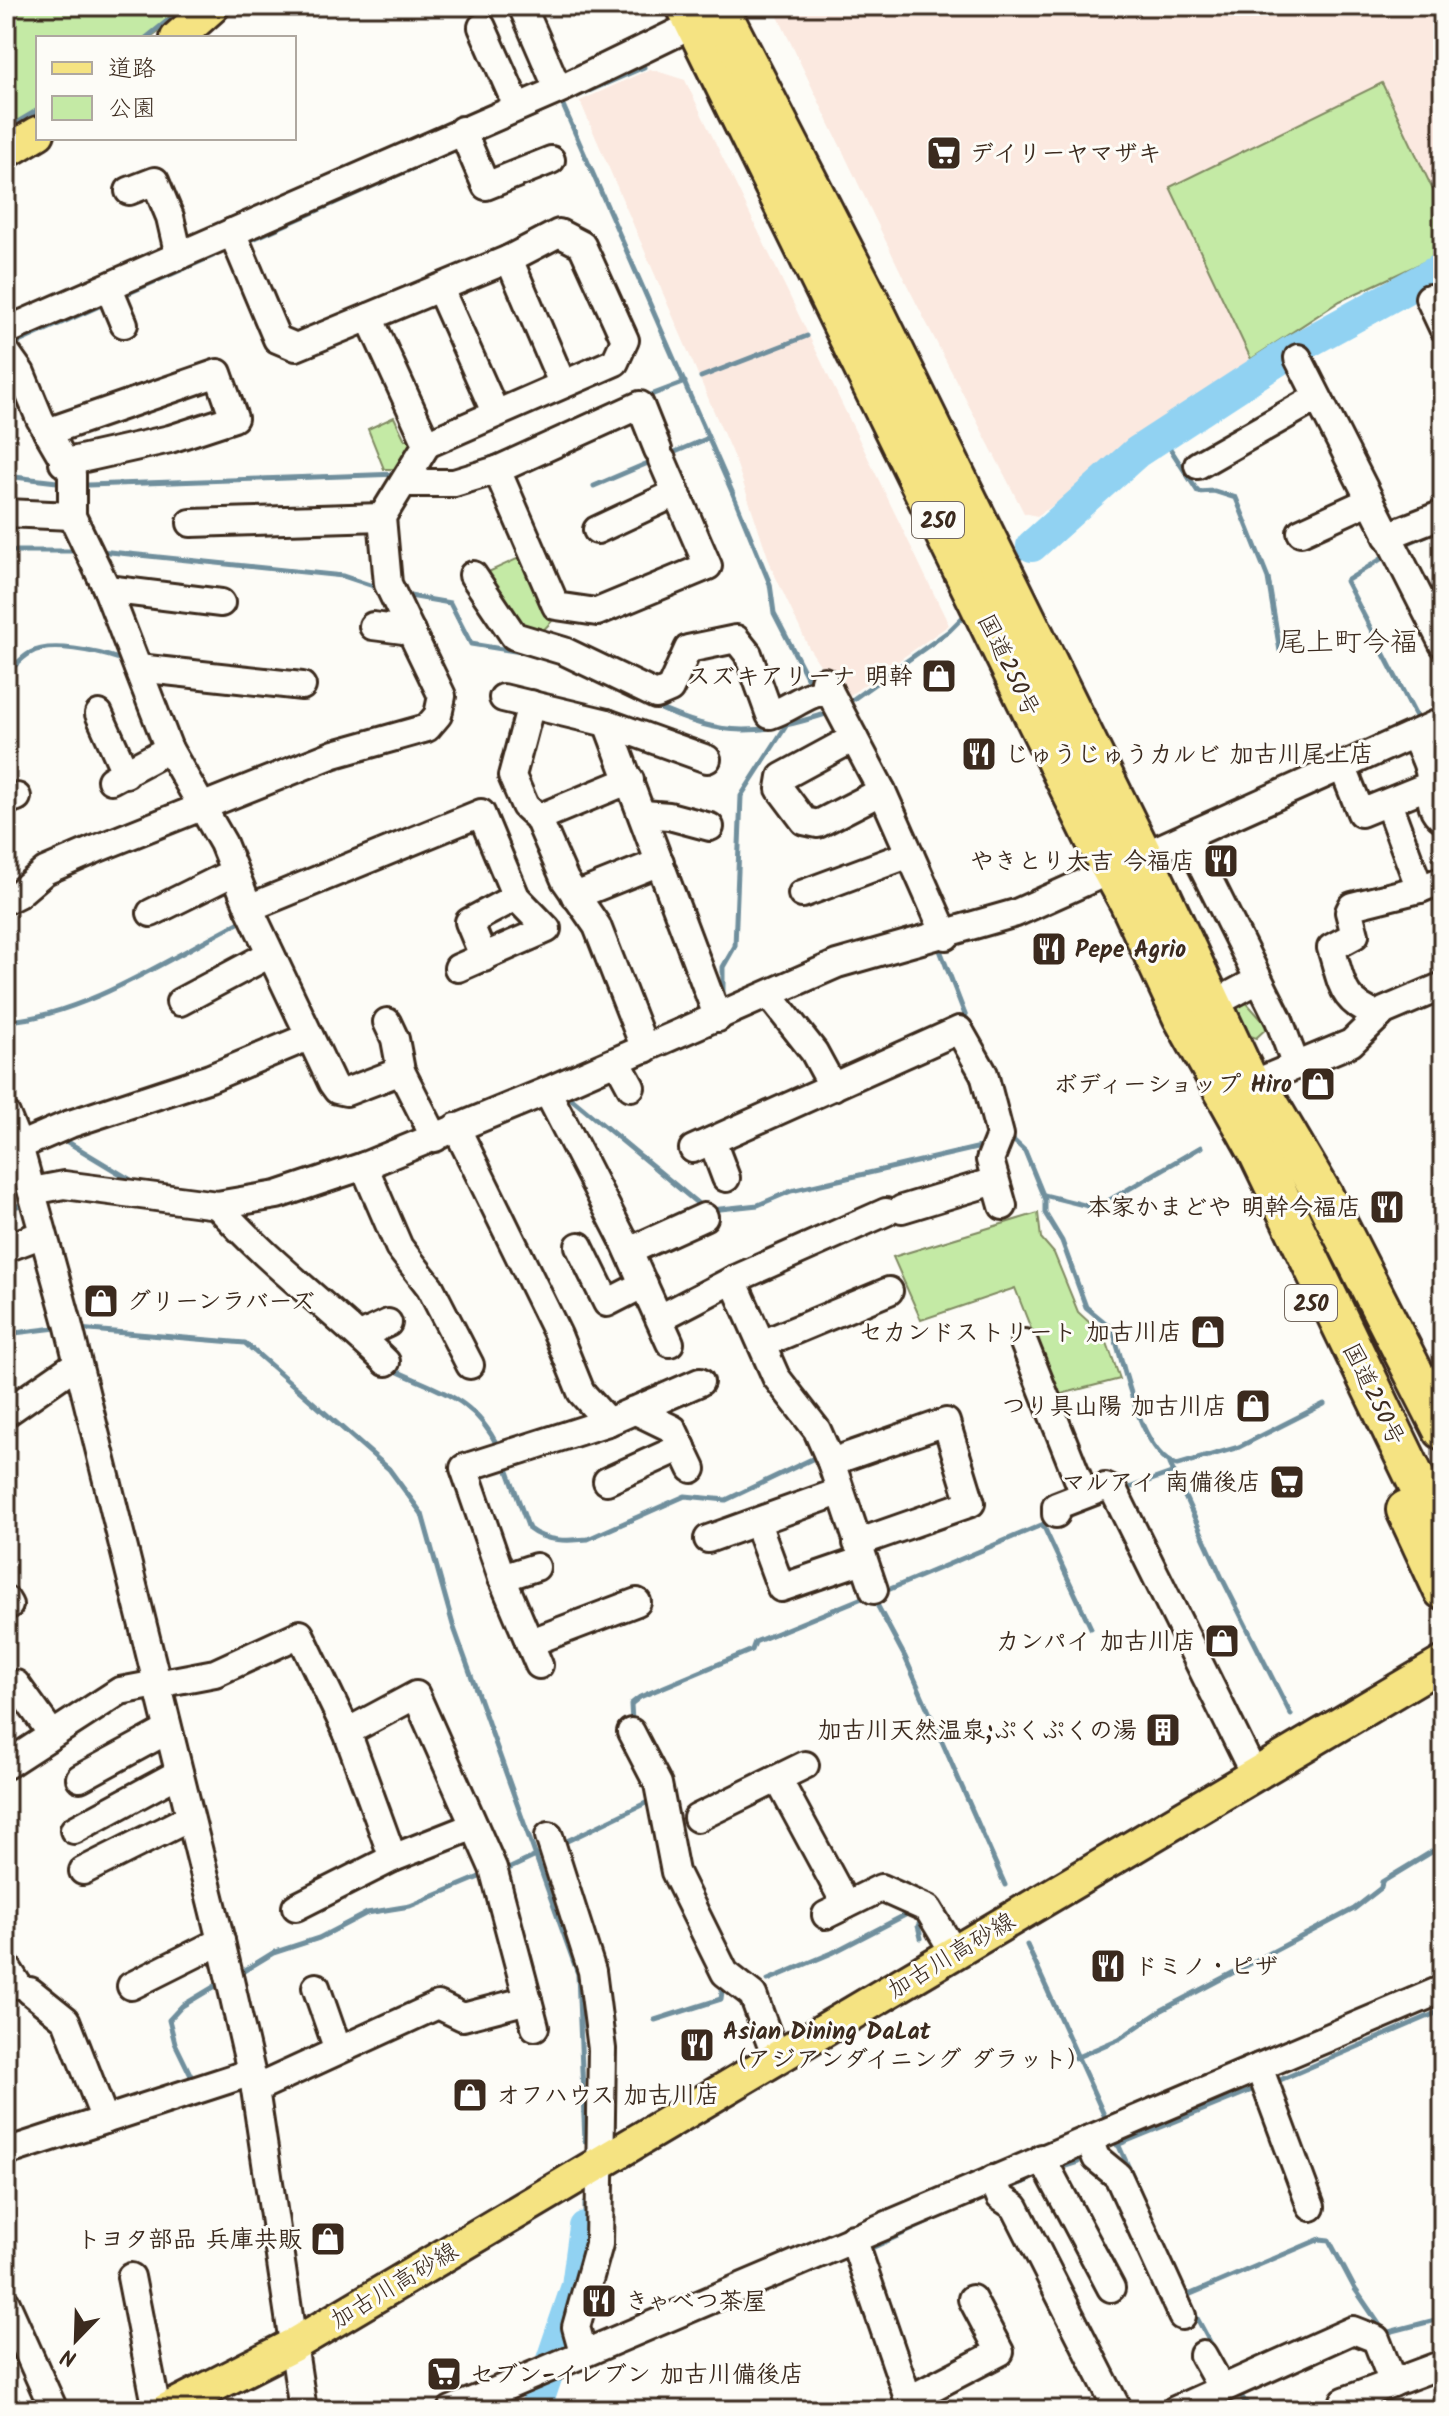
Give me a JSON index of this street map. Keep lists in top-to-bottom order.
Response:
{
  "streets": {
    "highway": ["250", "国道250号"],
    "main road": ["加古川高砂線"]
  },
  "crossings": [
    ["250", "国道250号"]
  ],
  "districts": ["尾上町今福"],
  "places": {
    "supermarket": ["デイリーヤマザキ", "マルアイ 南備後店", "セブン-イレブン 加古川備後店"],
    "shop": [
      "スズキアリーナ 明幹",
      "ボディーショップ Hiro",
      "グリーンラバーズ",
      "セカンドストリート 加古川店",
      "つり具山陽 加古川店",
      "カンパイ 加古川店",
      "オフハウス 加古川店",
      "トヨタ部品 兵庫共販"
    ],
    "restaurant": [
      "じゅうじゅうカルビ 加古川尾上店",
      "やきとり大吉 今福店",
      "Pepe Agrio",
      "本家かまどや 明幹今福店",
      "ドミノ・ピザ",
      "Asian Dining DaLat （アジアンダイニング ダラット）",
      "きゃべつ茶屋"
    ],
    "building": ["加古川天然温泉;ぷくぷくの湯"]
  },
  "legend": ["道路", "公園"],
  "north": "bottom left"
}
